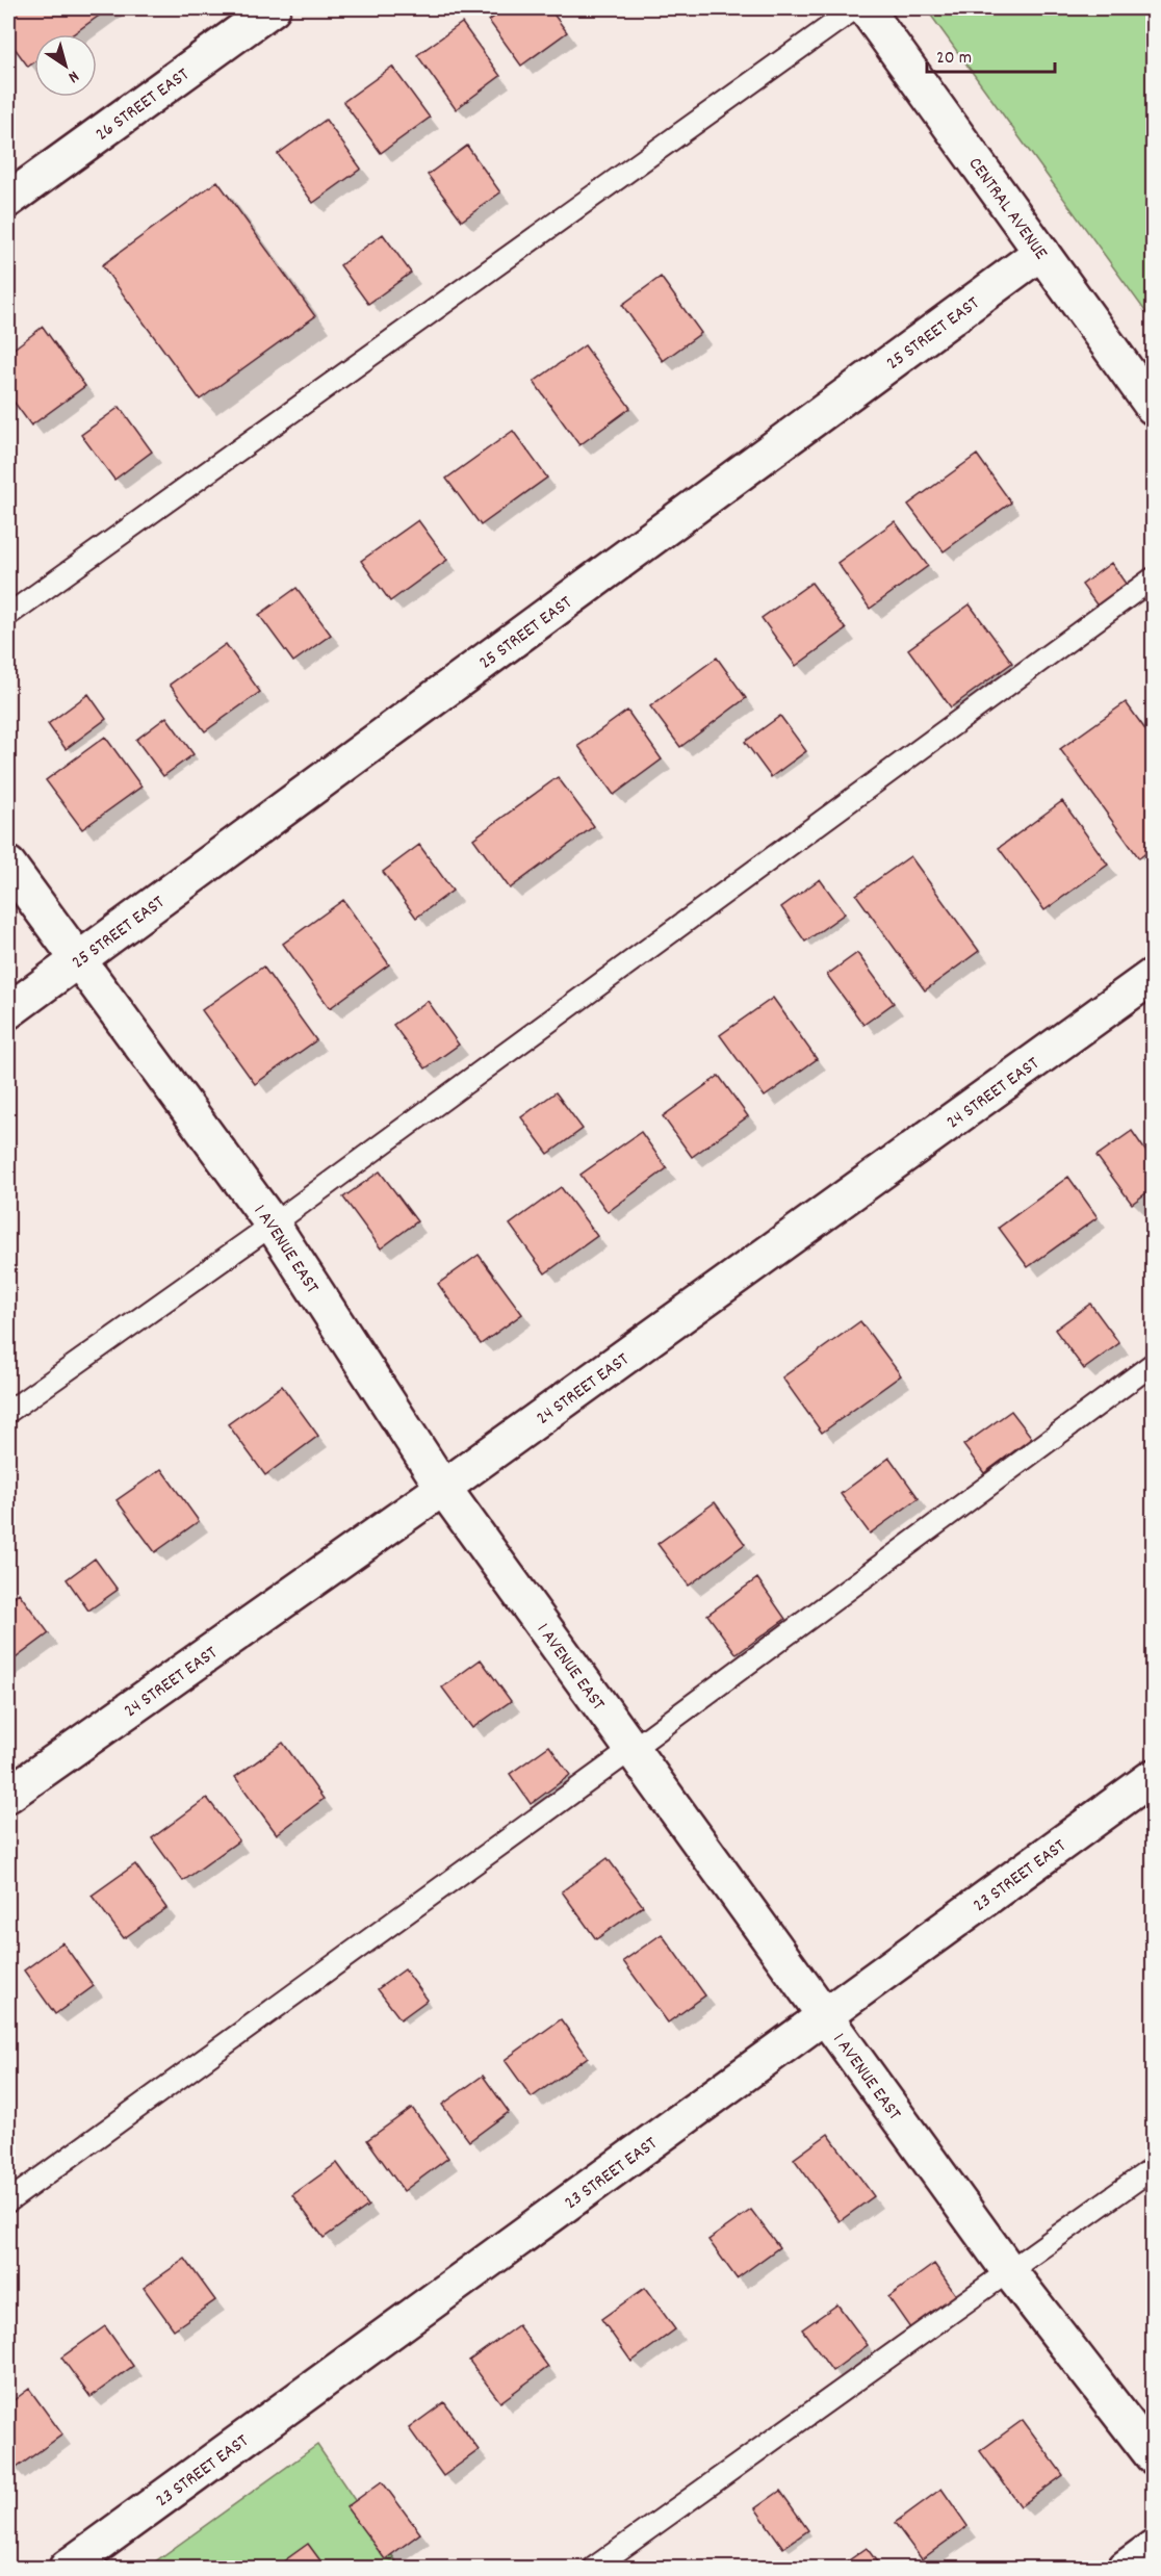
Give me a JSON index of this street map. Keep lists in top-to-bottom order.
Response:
{
  "streets": {
    "street": [
      "26 STREET EAST",
      "CENTRAL AVENUE",
      "25 STREET EAST",
      "24 STREET EAST",
      "1 AVENUE EAST",
      "23 STREET EAST"
    ]
  },
  "crossings": [
    ["CENTRAL AVENUE", "25 STREET EAST"],
    ["25 STREET EAST", "1 AVENUE EAST"],
    ["24 STREET EAST", "1 AVENUE EAST"],
    ["1 AVENUE EAST", "23 STREET EAST"]
  ],
  "scale_bar": "20 m",
  "north": "bottom right"
}
